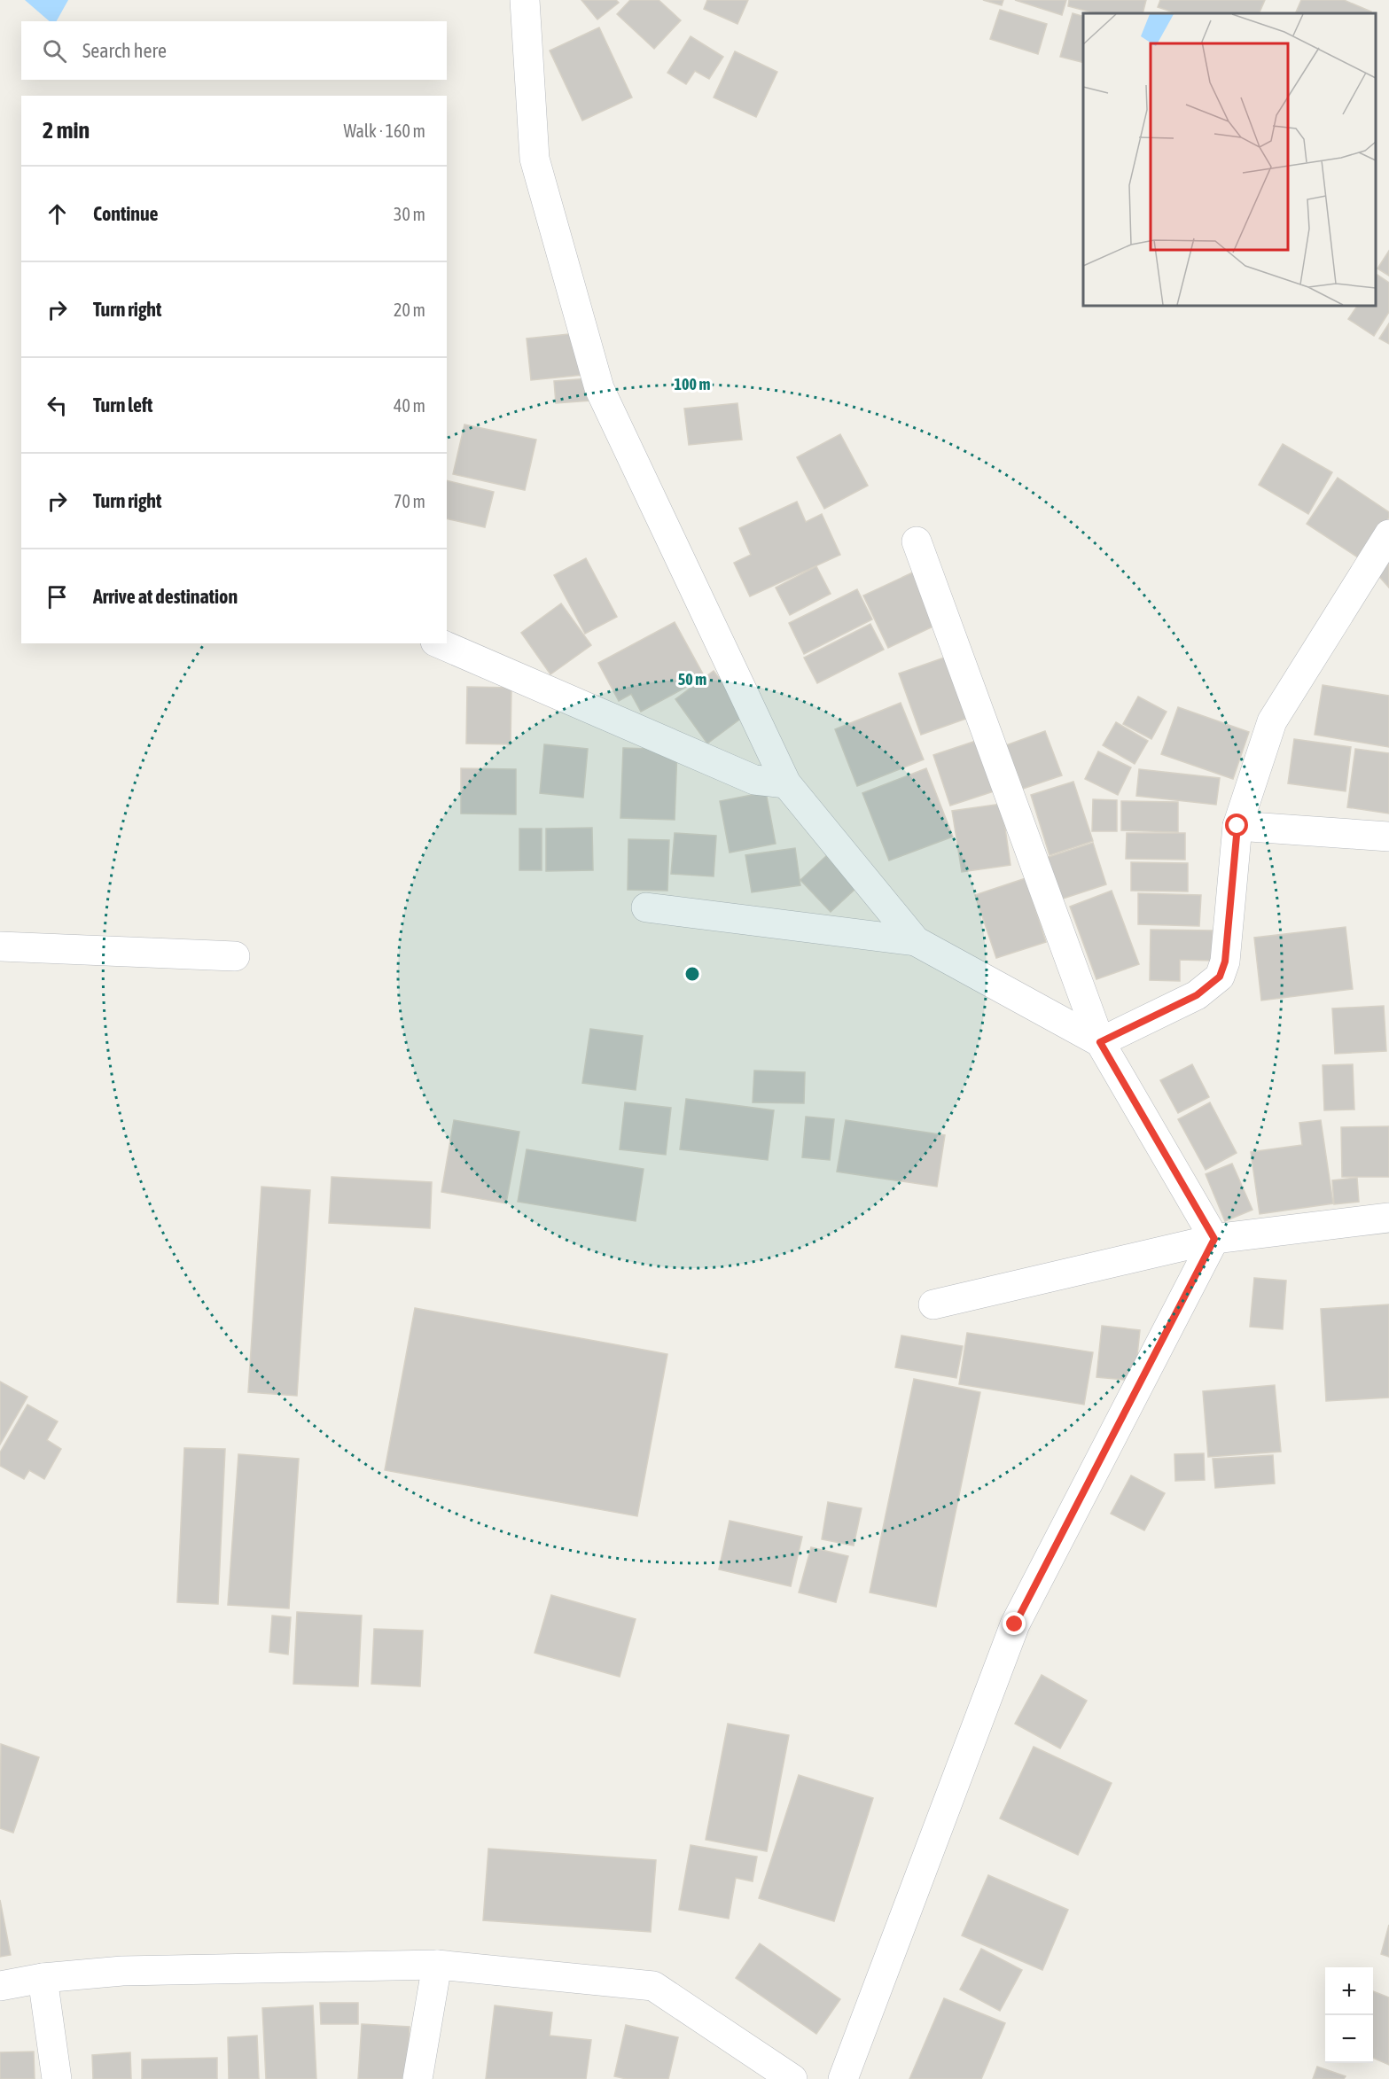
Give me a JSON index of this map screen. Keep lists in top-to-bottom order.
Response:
{
  "page": {
    "search": "Search here",
    "heading": ["2 min", "Walk · 160 m"],
    "list": [
      ["Continue", "30 m"],
      ["Turn right", "20 m"],
      ["Turn left", "40 m"],
      ["Turn right", "70 m"],
      "Arrive at destination"
    ],
    "map_buttons": ["+", "−"]
  },
  "rings": ["100 m", "50 m"]
}
